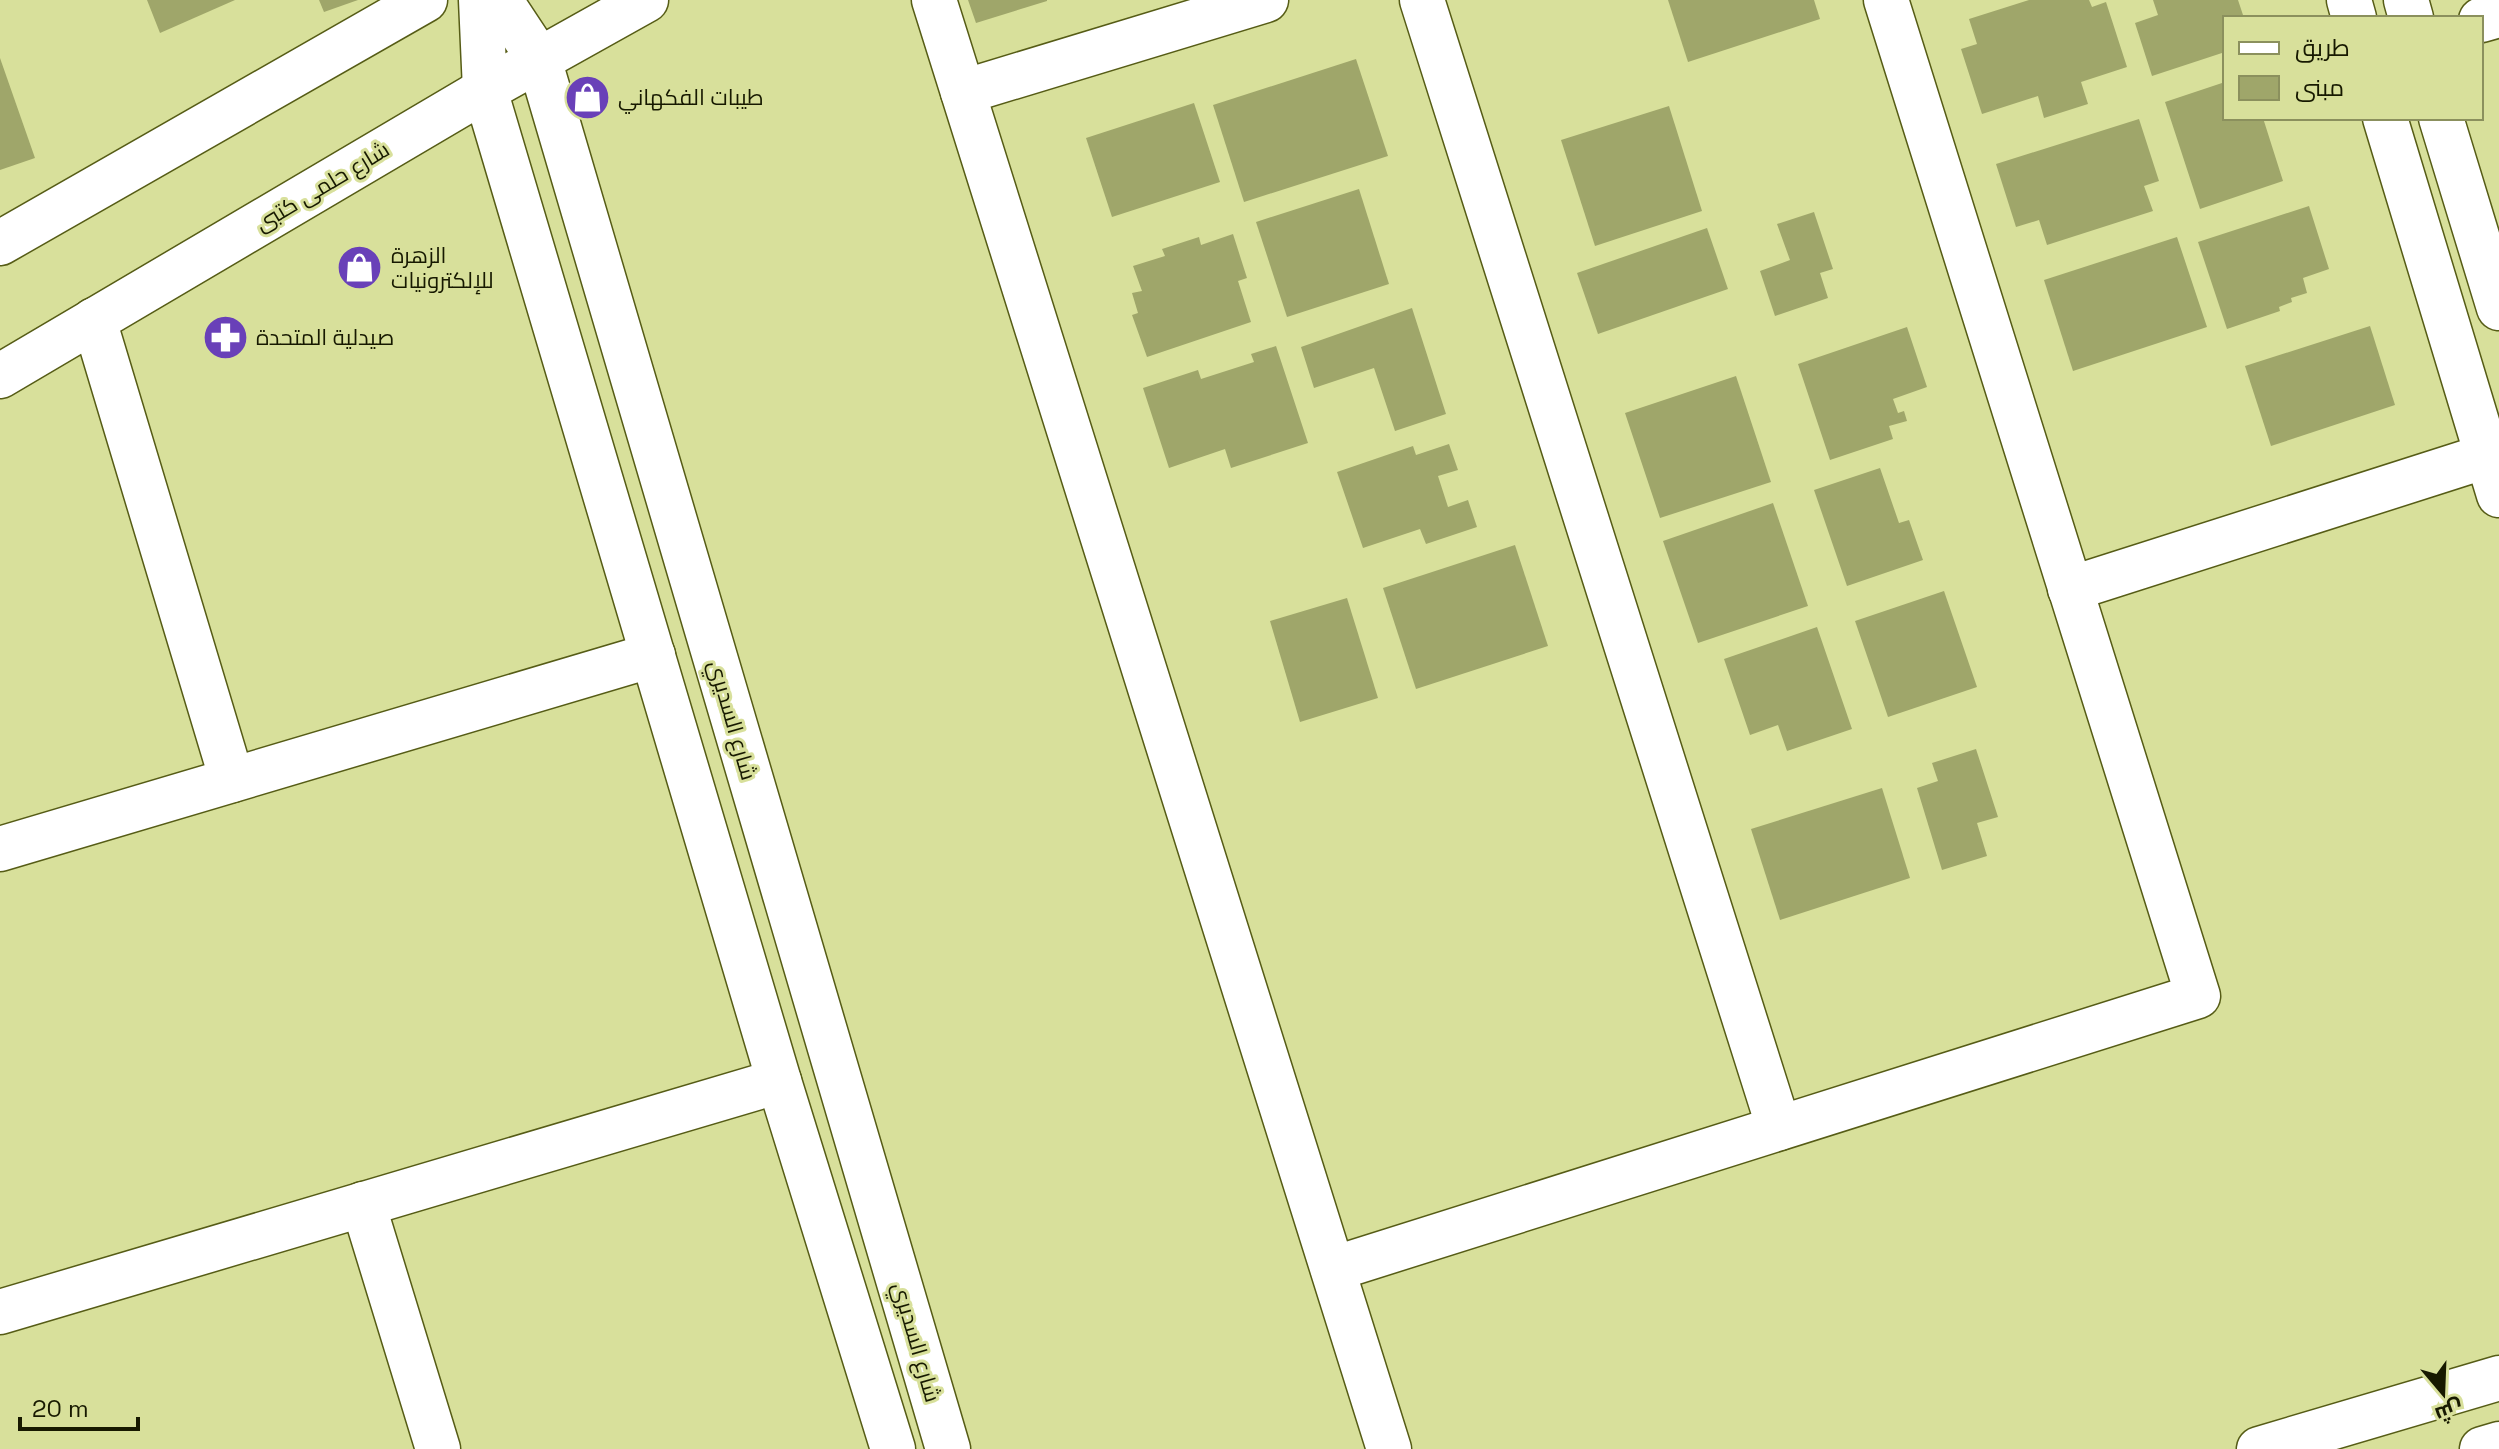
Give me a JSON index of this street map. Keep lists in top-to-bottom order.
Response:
{
  "streets": {
    "street": ["شارع حلمى كتبى", "شارع السديري"]
  },
  "crossings": [
    ["شارع حلمى كتبى", "شارع السديري"]
  ],
  "places": {
    "shop": ["طيبات الفكهاني", "الزهرة للإلكترونيات"],
    "pharmacy": ["صيدلية المتحدة"]
  },
  "legend": ["طريق", "مبنى"],
  "scale_bar": "20 m",
  "north": "bottom"
}
